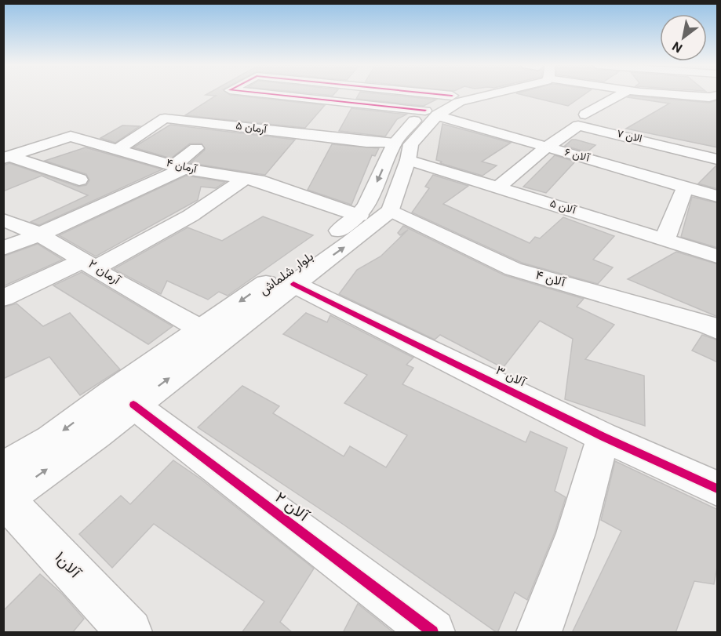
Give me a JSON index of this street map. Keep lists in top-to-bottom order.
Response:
{
  "streets": {
    "street": [
      "آرمان ۵",
      "الان ۷",
      "آلان ۶",
      "آرمان ۴",
      "آلان ۵",
      "آرمان ۲",
      "بلوار شلماش",
      "آلان ۴",
      "آلان ۳",
      "آلان ۲",
      "آلان۱"
    ]
  },
  "crossings": [
    ["آرمان ۵", "آرمان ۴"],
    ["آرمان ۵", "آلان ۵"],
    ["آرمان ۵", "بلوار شلماش"],
    ["الان ۷", "آلان ۶"],
    ["الان ۷", "آلان ۵"],
    ["آلان ۶", "بلوار شلماش"],
    ["آرمان ۴", "بلوار شلماش"],
    ["آلان ۵", "بلوار شلماش"],
    ["آرمان ۲", "بلوار شلماش"],
    ["بلوار شلماش", "آلان ۴"],
    ["بلوار شلماش", "آلان ۳"],
    ["بلوار شلماش", "آلان ۲"],
    ["بلوار شلماش", "آلان۱"]
  ],
  "north": "bottom left"
}
